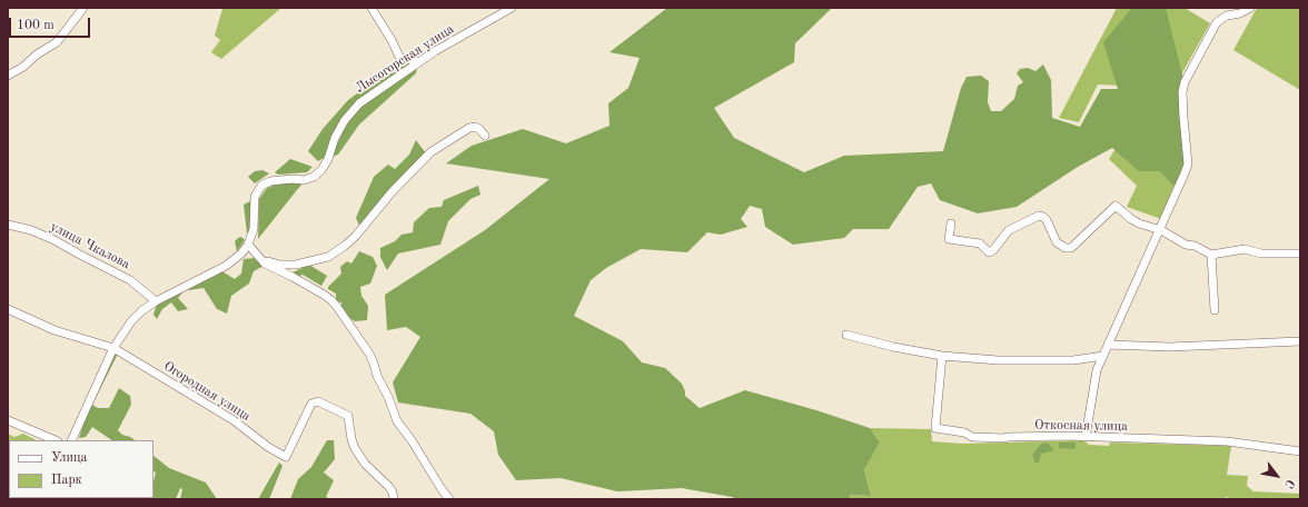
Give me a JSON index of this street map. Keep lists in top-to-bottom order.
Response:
{
  "streets": {
    "street": [
      "Лысогорская улица",
      "улица Чкалова",
      "Огородная улица",
      "Откосная улица"
    ]
  },
  "legend": ["Улица", "Парк"],
  "scale_bar": "100 m",
  "north": "bottom right"
}
